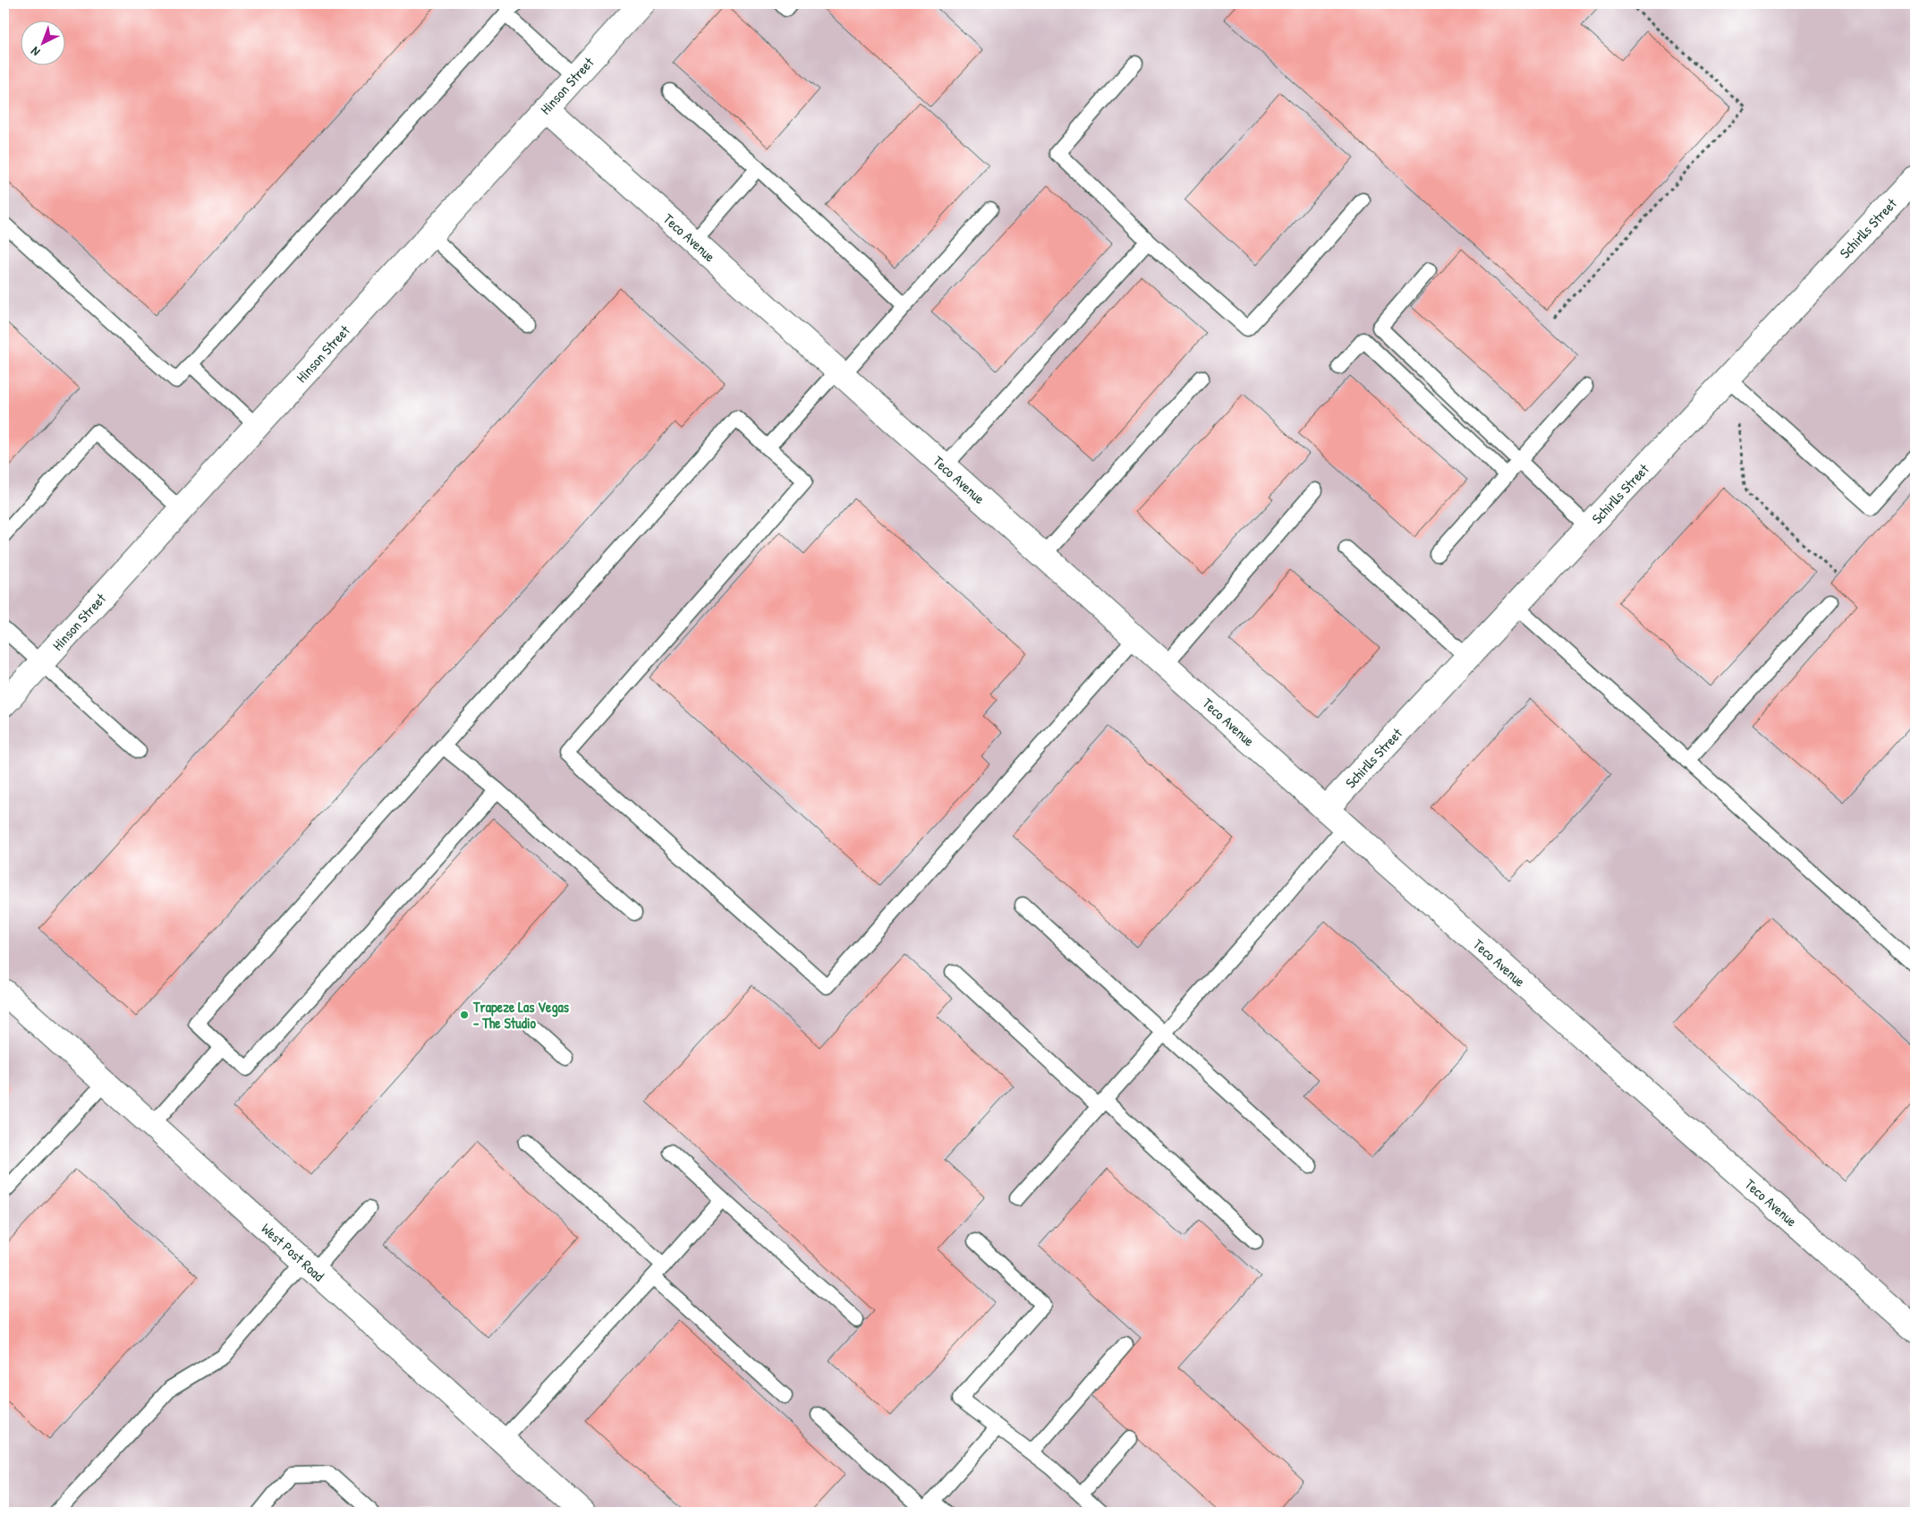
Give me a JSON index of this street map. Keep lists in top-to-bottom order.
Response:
{
  "streets": {
    "street": [
      "Hinson Street",
      "Schirlls Street",
      "Teco Avenue",
      "West Post Road"
    ]
  },
  "crossings": [
    ["Hinson Street", "Teco Avenue"],
    ["Schirlls Street", "Teco Avenue"]
  ],
  "places": ["Trapeze Las Vegas - The Studio"],
  "north": "bottom left"
}
